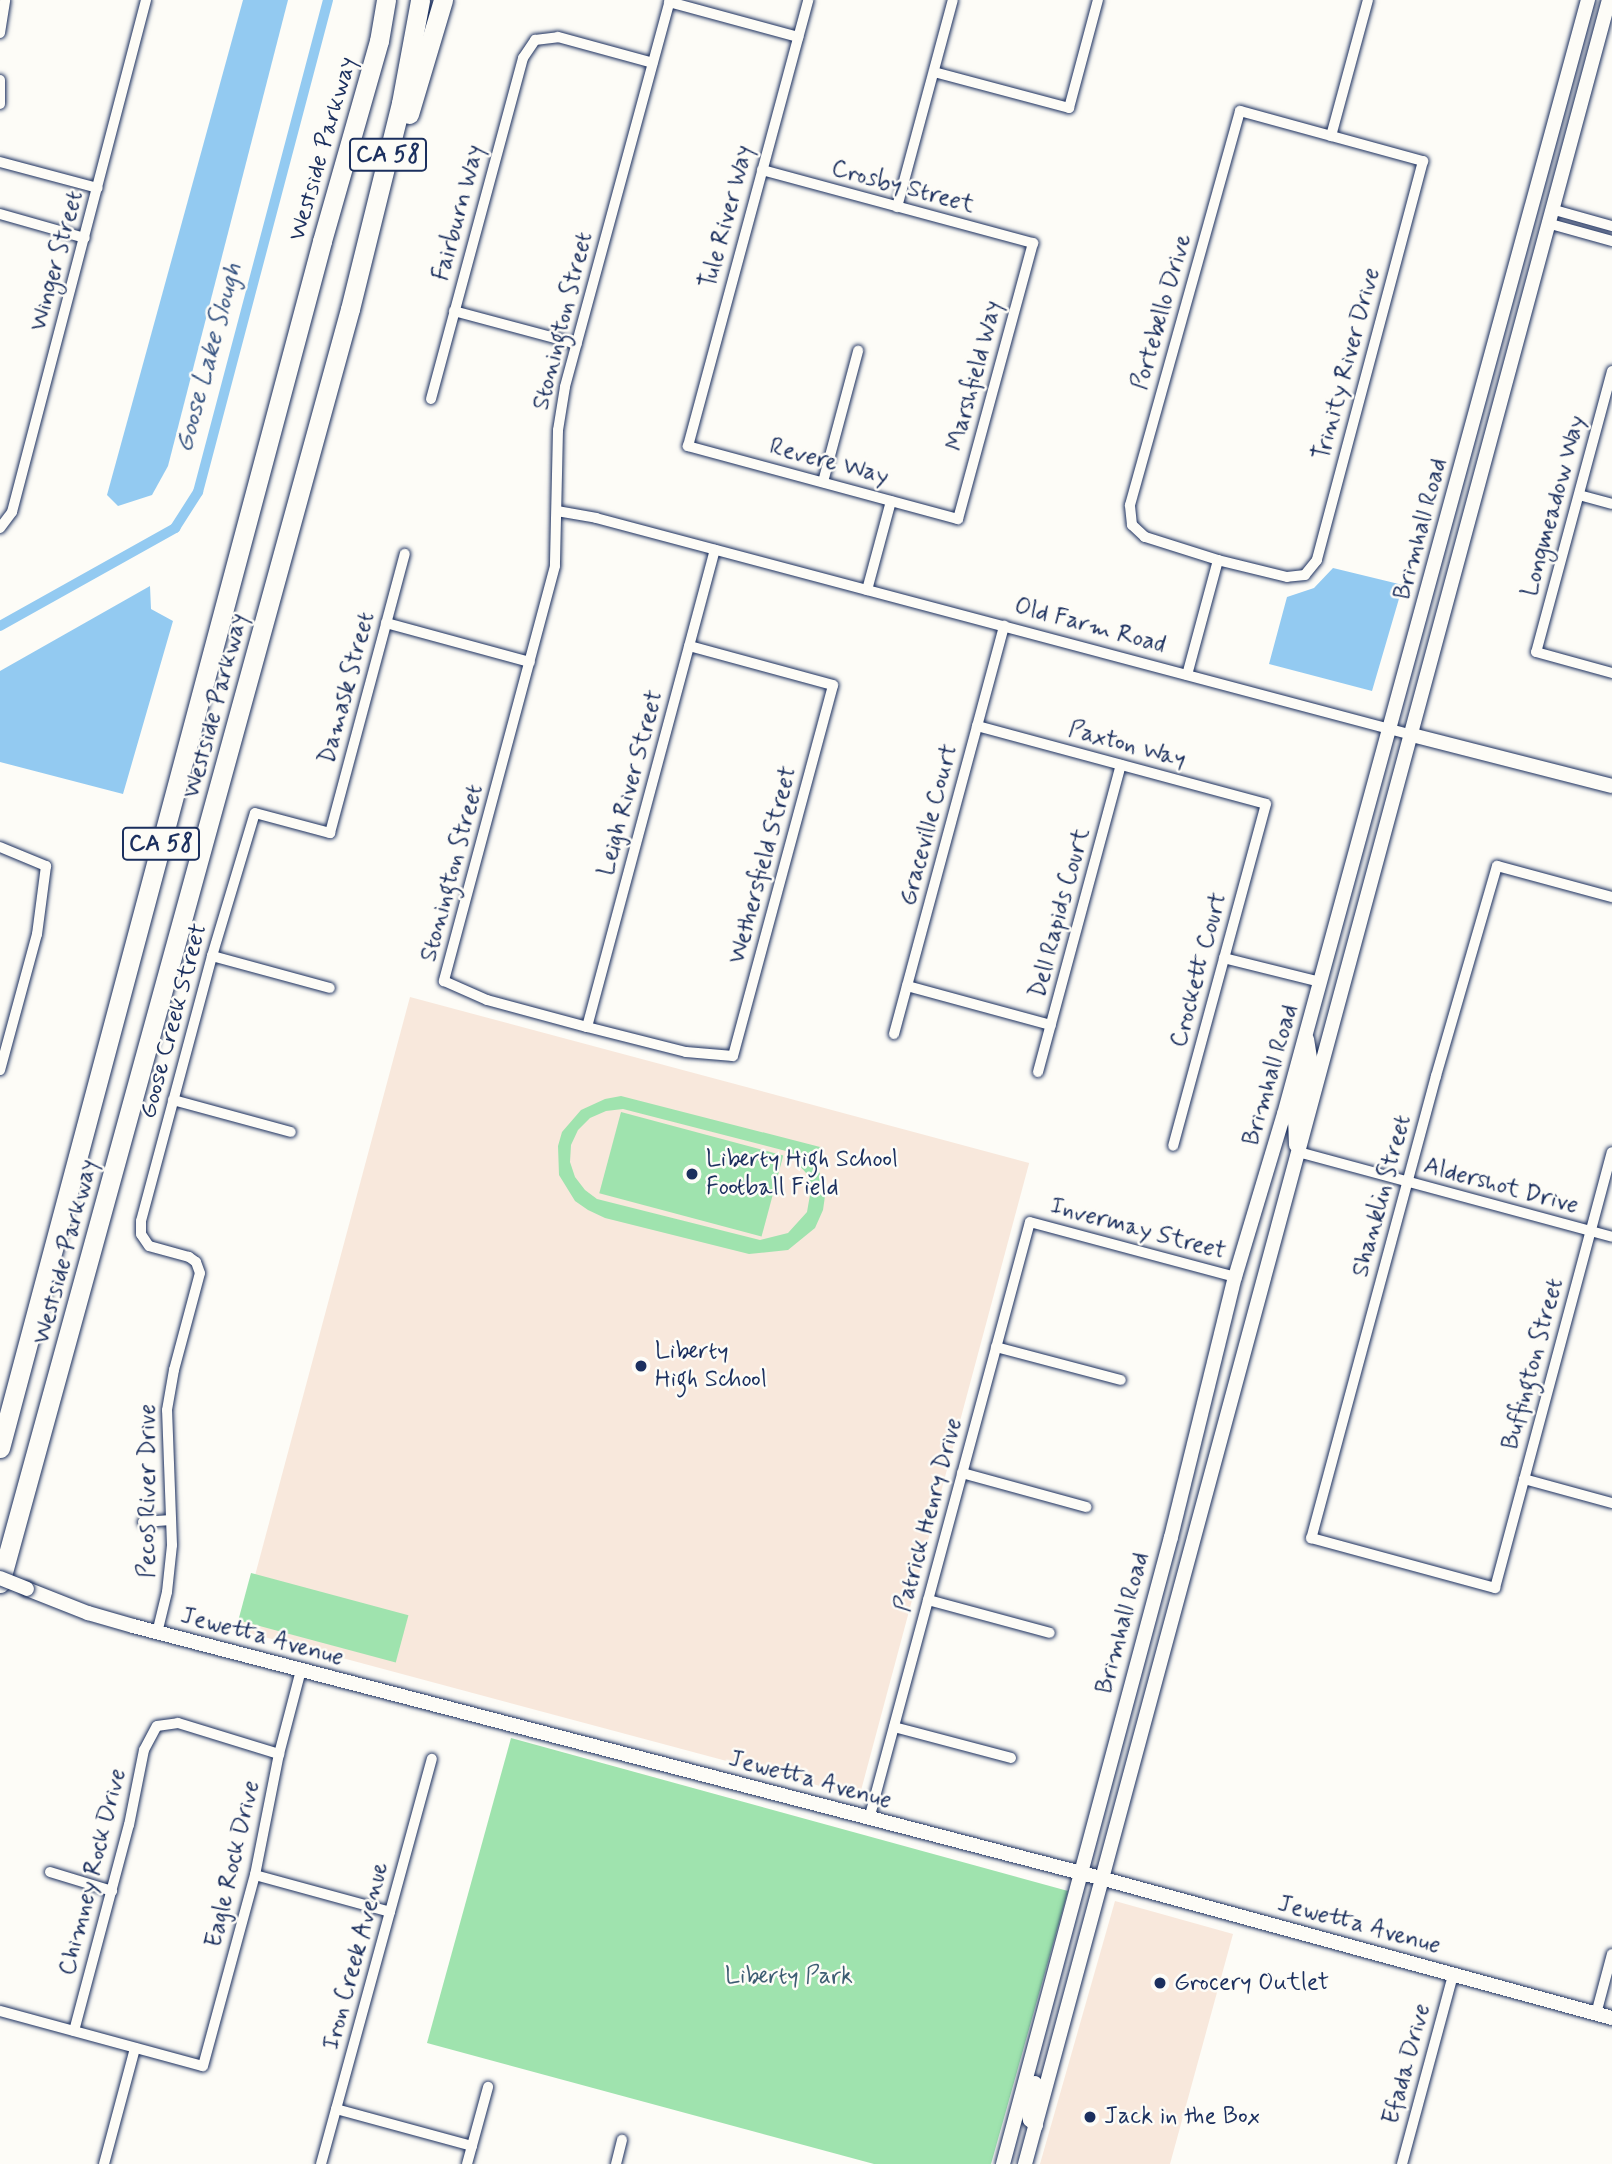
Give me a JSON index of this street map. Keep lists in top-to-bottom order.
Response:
{
  "streets": {
    "highway": ["Westside Parkway", "CA 58"],
    "street": [
      "Crosby Street",
      "Fairburn Way",
      "Tule River Way",
      "Winger Street",
      "Portebello Drive",
      "Stonington Street",
      "Trinity River Drive",
      "Marshfield Way",
      "Revere Way",
      "Longmeadow Way",
      "Brimhall Road",
      "Old Farm Road",
      "Damask Street",
      "Paxton Way",
      "Leigh River Street",
      "Graceville Court",
      "Wethersfield Street",
      "Dell Rapids Court",
      "Crockett Court",
      "Goose Creek Street",
      "Aldershot Drive",
      "Shanklin Street",
      "Invermay Street",
      "Buffington Street",
      "Pecos River Drive",
      "Patrick Henry Drive",
      "Jewetta Avenue",
      "Eagle Rock Drive",
      "Chimney Rock Drive",
      "Iron Creek Avenue",
      "Efada Drive"
    ]
  },
  "crossings": [
    ["Westside Parkway", "Jewetta Avenue"],
    ["Crosby Street", "Tule River Way"],
    ["Crosby Street", "Marshfield Way"],
    ["Fairburn Way", "Stonington Street"],
    ["Tule River Way", "Revere Way"],
    ["Portebello Drive", "Trinity River Drive"],
    ["Stonington Street", "Old Farm Road"],
    ["Stonington Street", "Leigh River Street"],
    ["Stonington Street", "Wethersfield Street"],
    ["Marshfield Way", "Revere Way"],
    ["Brimhall Road", "Old Farm Road"],
    ["Brimhall Road", "Aldershot Drive"],
    ["Brimhall Road", "Invermay Street"],
    ["Brimhall Road", "Jewetta Avenue"],
    ["Old Farm Road", "Leigh River Street"],
    ["Old Farm Road", "Graceville Court"],
    ["Damask Street", "Goose Creek Street"],
    ["Paxton Way", "Graceville Court"],
    ["Paxton Way", "Dell Rapids Court"],
    ["Paxton Way", "Crockett Court"],
    ["Leigh River Street", "Wethersfield Street"],
    ["Goose Creek Street", "Pecos River Drive"],
    ["Aldershot Drive", "Shanklin Street"],
    ["Aldershot Drive", "Buffington Street"],
    ["Shanklin Street", "Buffington Street"],
    ["Invermay Street", "Patrick Henry Drive"],
    ["Pecos River Drive", "Jewetta Avenue"],
    ["Patrick Henry Drive", "Jewetta Avenue"],
    ["Jewetta Avenue", "Eagle Rock Drive"],
    ["Jewetta Avenue", "Efada Drive"],
    ["Eagle Rock Drive", "Chimney Rock Drive"]
  ],
  "water": ["Goose Lake Slough"],
  "parks": ["Liberty Park"],
  "places": [
    "Liberty High School Football Field",
    "Liberty High School",
    "Grocery Outlet",
    "Jack in the Box"
  ]
}
